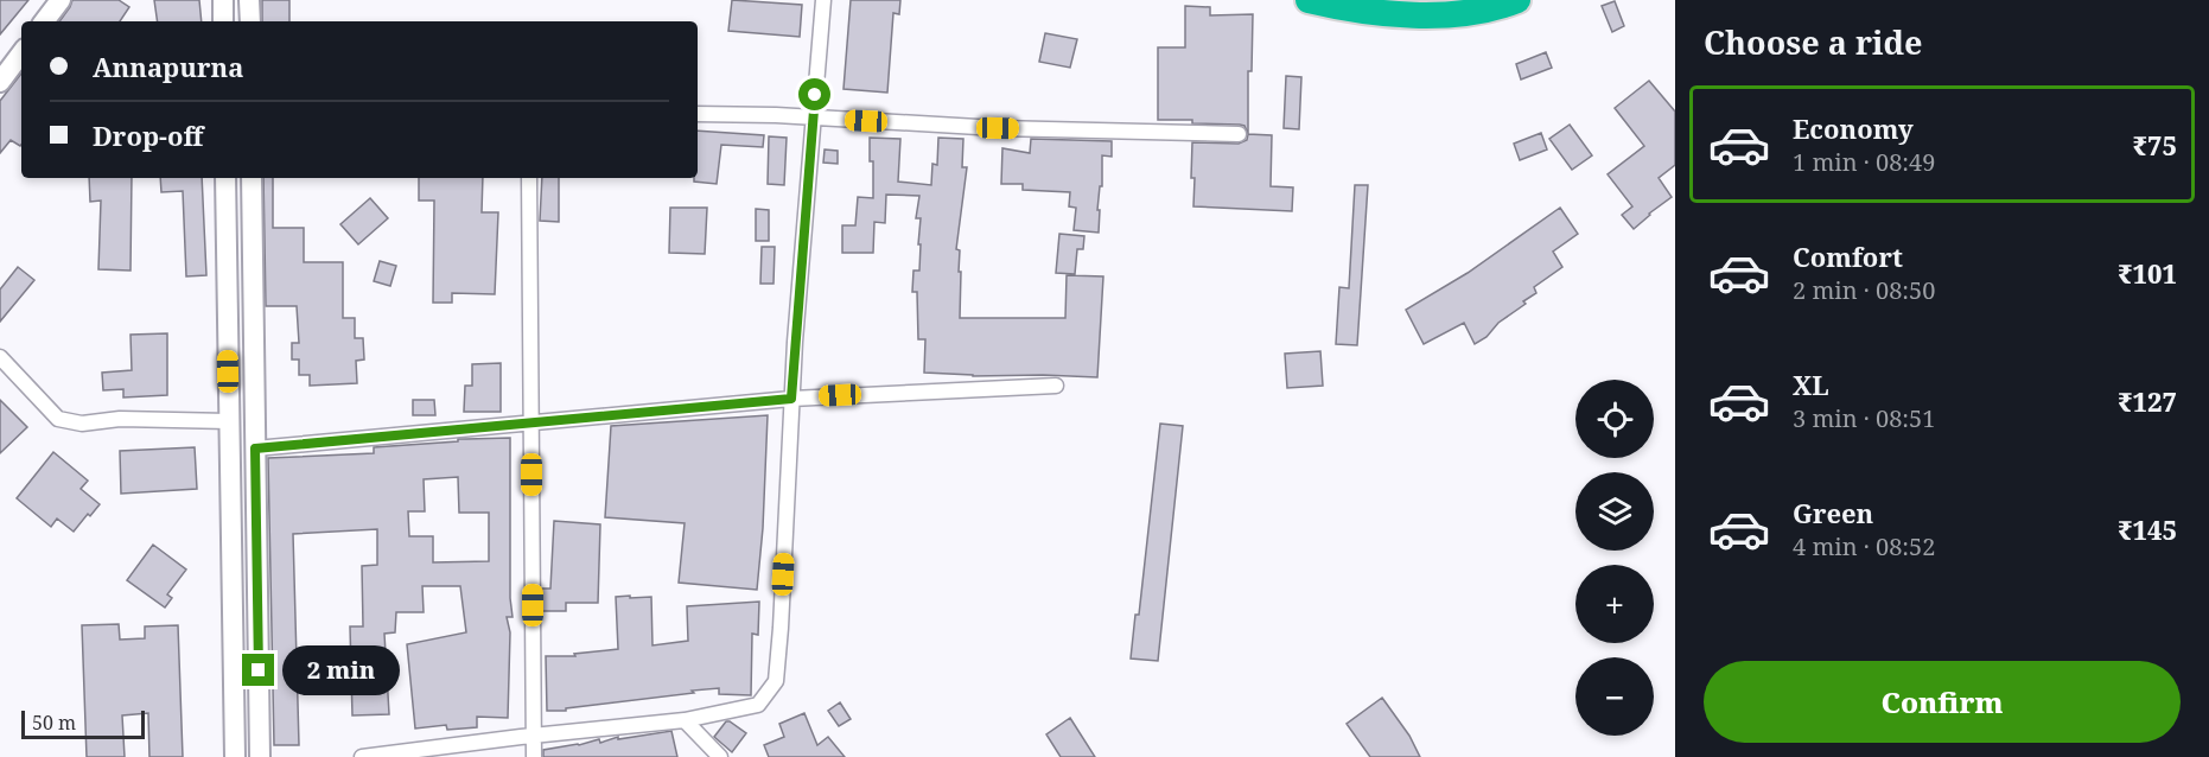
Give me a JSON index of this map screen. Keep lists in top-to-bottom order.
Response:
{
  "scale_bar": "50 m",
  "page": {
    "heading": "Choose a ride",
    "banner": ["Annapurna", "Drop-off"],
    "list": [
      {
        "name": "Economy",
        "note": "1 min · 08:49",
        "value": "₹75"
      },
      {
        "name": "Comfort",
        "note": "2 min · 08:50",
        "value": "₹101"
      },
      {
        "name": "XL",
        "note": "3 min · 08:51",
        "value": "₹127"
      },
      {
        "name": "Green",
        "note": "4 min · 08:52",
        "value": "₹145"
      }
    ],
    "map_buttons": ["+", "−"],
    "bubble": "2 min",
    "buttons": "Confirm",
    "scale": "50 m"
  }
}
